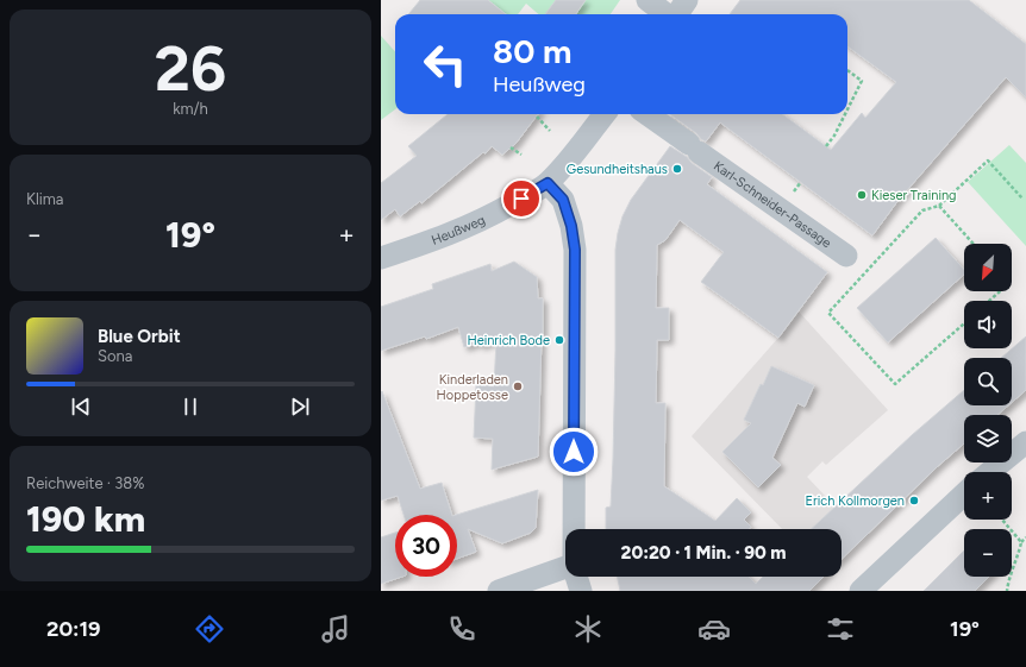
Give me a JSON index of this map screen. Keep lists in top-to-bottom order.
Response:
{
  "streets": {
    "street": ["Karl-Schneider-Passage", "Heußweg"]
  },
  "places": [
    "Gesundheitshaus",
    "Kieser Training",
    "Heinrich Bode",
    "Kinderladen Hoppetosse",
    "Erich Kollmorgen"
  ],
  "north": "bottom left",
  "page": {
    "tile": [
      ["26", "km/h"],
      "Klima",
      ["Reichweite · 38%", "190 km"]
    ],
    "turn": ["80 m", "Heußweg"],
    "heat": ["−", "19°", "+"],
    "map_buttons": ["+", "−"],
    "song": ["Blue Orbit", "Sona"],
    "limit": "30",
    "trip": "20:20 · 1 Min. · 90 m",
    "tabs": ["20:19", "19°"]
  }
}
